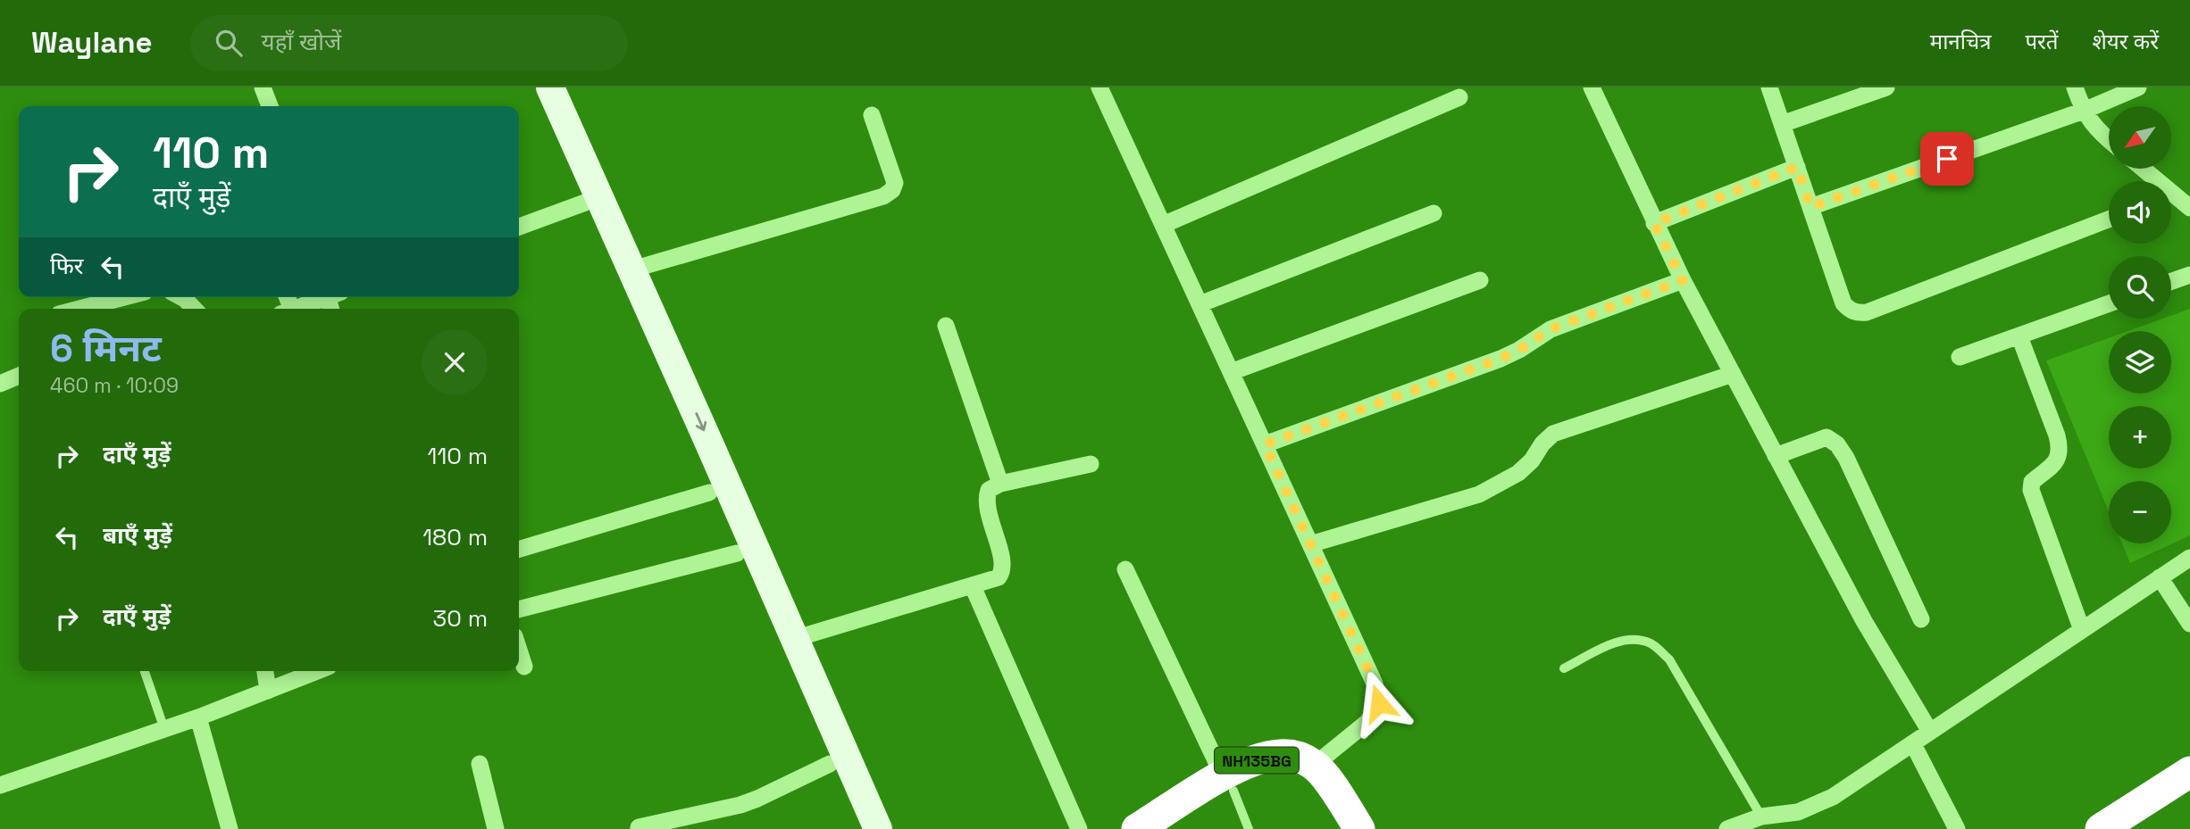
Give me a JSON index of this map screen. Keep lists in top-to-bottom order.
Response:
{
  "streets": {
    "highway": ["NH135BG"]
  },
  "north": "bottom left",
  "page": {
    "header": "Waylane",
    "search": "यहाँ खोजें",
    "nav": ["मानचित्र", "परतें", "शेयर करें"],
    "map_buttons": ["+", "−"],
    "turn": ["110 m", "दाएँ मुड़ें"],
    "then": "फिर",
    "heading": ["6 मिनट", "460 m · 10:09"],
    "list": [
      {
        "name": "दाएँ मुड़ें",
        "value": "110 m"
      },
      {
        "name": "बाएँ मुड़ें",
        "value": "180 m"
      },
      {
        "name": "दाएँ मुड़ें",
        "value": "30 m"
      }
    ]
  }
}
